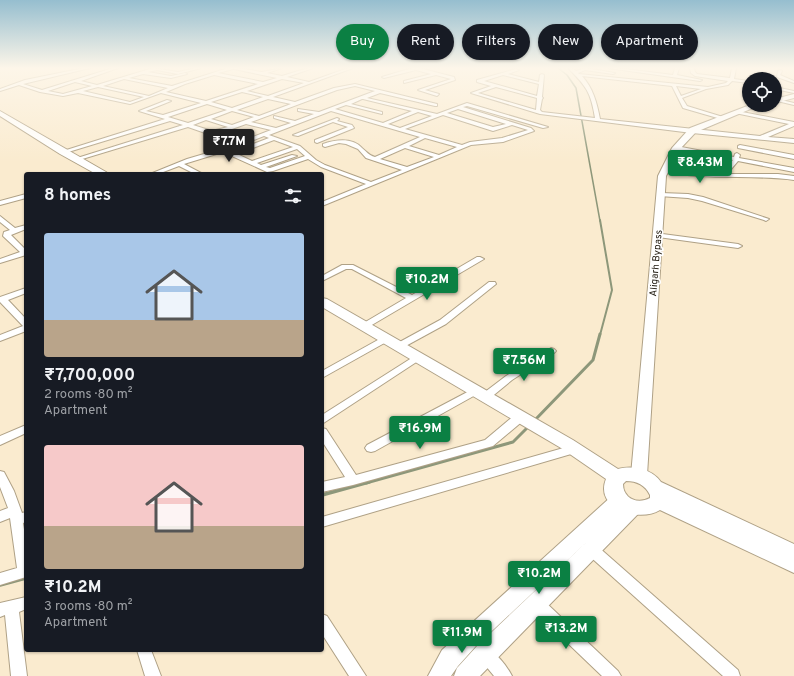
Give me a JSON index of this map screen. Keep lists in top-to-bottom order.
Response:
{
  "streets": {
    "main road": ["Aligarh Bypass"]
  },
  "page": {
    "chip": [
      "Buy",
      "Rent",
      "Filters",
      "New",
      "Apartment"
    ],
    "price": [
      "₹7.7M",
      "₹8.43M",
      "₹10.2M",
      "₹7.56M",
      "₹16.9M",
      "₹10.2M",
      "₹13.2M",
      "₹11.9M"
    ],
    "heading": "8 homes",
    "list": [
      {
        "name": "₹7,700,000",
        "note": "2 rooms · 80 m² · Apartment"
      },
      {
        "name": "₹10.2M",
        "note": "3 rooms · 80 m² · Apartment"
      }
    ]
  }
}
